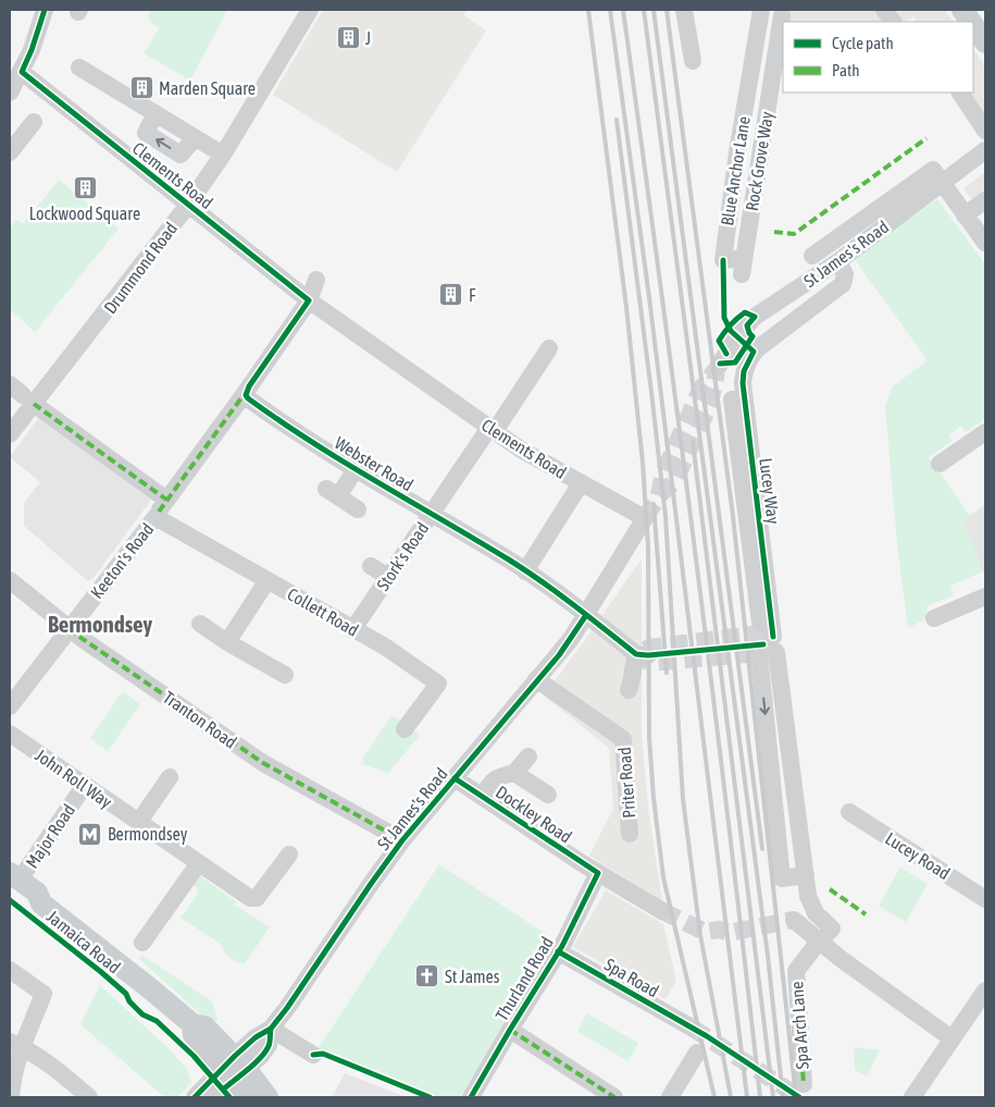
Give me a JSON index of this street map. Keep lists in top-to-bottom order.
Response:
{
  "streets": {
    "main road": ["Jamaica Road"],
    "street": [
      "Rock Grove Way",
      "Blue Anchor Lane",
      "Clements Road",
      "St James's Road",
      "Drummond Road",
      "Webster Road",
      "Lucey Way",
      "Stork's Road",
      "Keeton's Road",
      "Collett Road",
      "Tranton Road",
      "John Roll Way",
      "Priter Road",
      "Dockley Road",
      "Major Road",
      "Lucey Road",
      "Spa Road",
      "Thurland Road",
      "Spa Arch Lane"
    ]
  },
  "crossings": [
    ["Rock Grove Way", "Blue Anchor Lane"],
    ["Clements Road", "St James's Road"],
    ["Clements Road", "Drummond Road"],
    ["Clements Road", "Stork's Road"],
    ["St James's Road", "Webster Road"],
    ["St James's Road", "Lucey Way"],
    ["St James's Road", "Tranton Road"],
    ["St James's Road", "Priter Road"],
    ["St James's Road", "Dockley Road"],
    ["St James's Road", "Jamaica Road"],
    ["Drummond Road", "Collett Road"],
    ["Webster Road", "Stork's Road"],
    ["Webster Road", "Keeton's Road"],
    ["Lucey Way", "Spa Arch Lane"],
    ["Stork's Road", "Collett Road"],
    ["Keeton's Road", "Collett Road"],
    ["Keeton's Road", "Tranton Road"],
    ["Dockley Road", "Thurland Road"],
    ["Major Road", "Jamaica Road"],
    ["Spa Road", "Thurland Road"]
  ],
  "districts": ["Bermondsey"],
  "places": {
    "building": [
      "J",
      "Marden Square",
      "Lockwood Square",
      "F"
    ],
    "metro station": ["Bermondsey"],
    "church": ["St James"]
  },
  "legend": ["Cycle path", "Path"]
}
